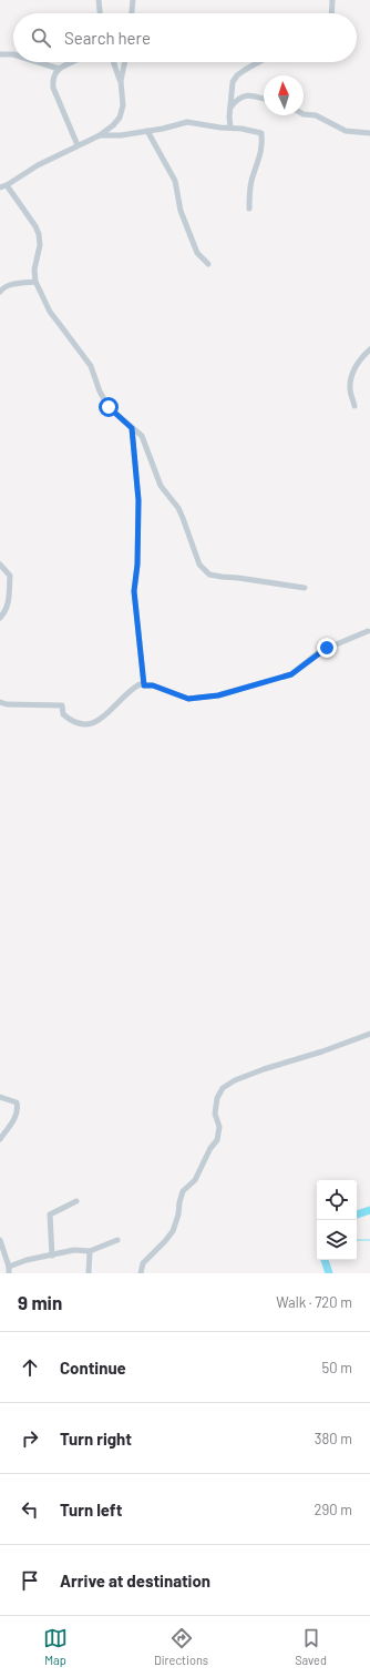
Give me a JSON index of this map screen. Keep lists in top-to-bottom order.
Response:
{
  "north": "top",
  "page": {
    "search": "Search here",
    "heading": ["9 min", "Walk · 720 m"],
    "list": [
      ["Continue", "50 m"],
      ["Turn right", "380 m"],
      ["Turn left", "290 m"],
      "Arrive at destination"
    ],
    "nav": ["Map", "Directions", "Saved"]
  }
}
